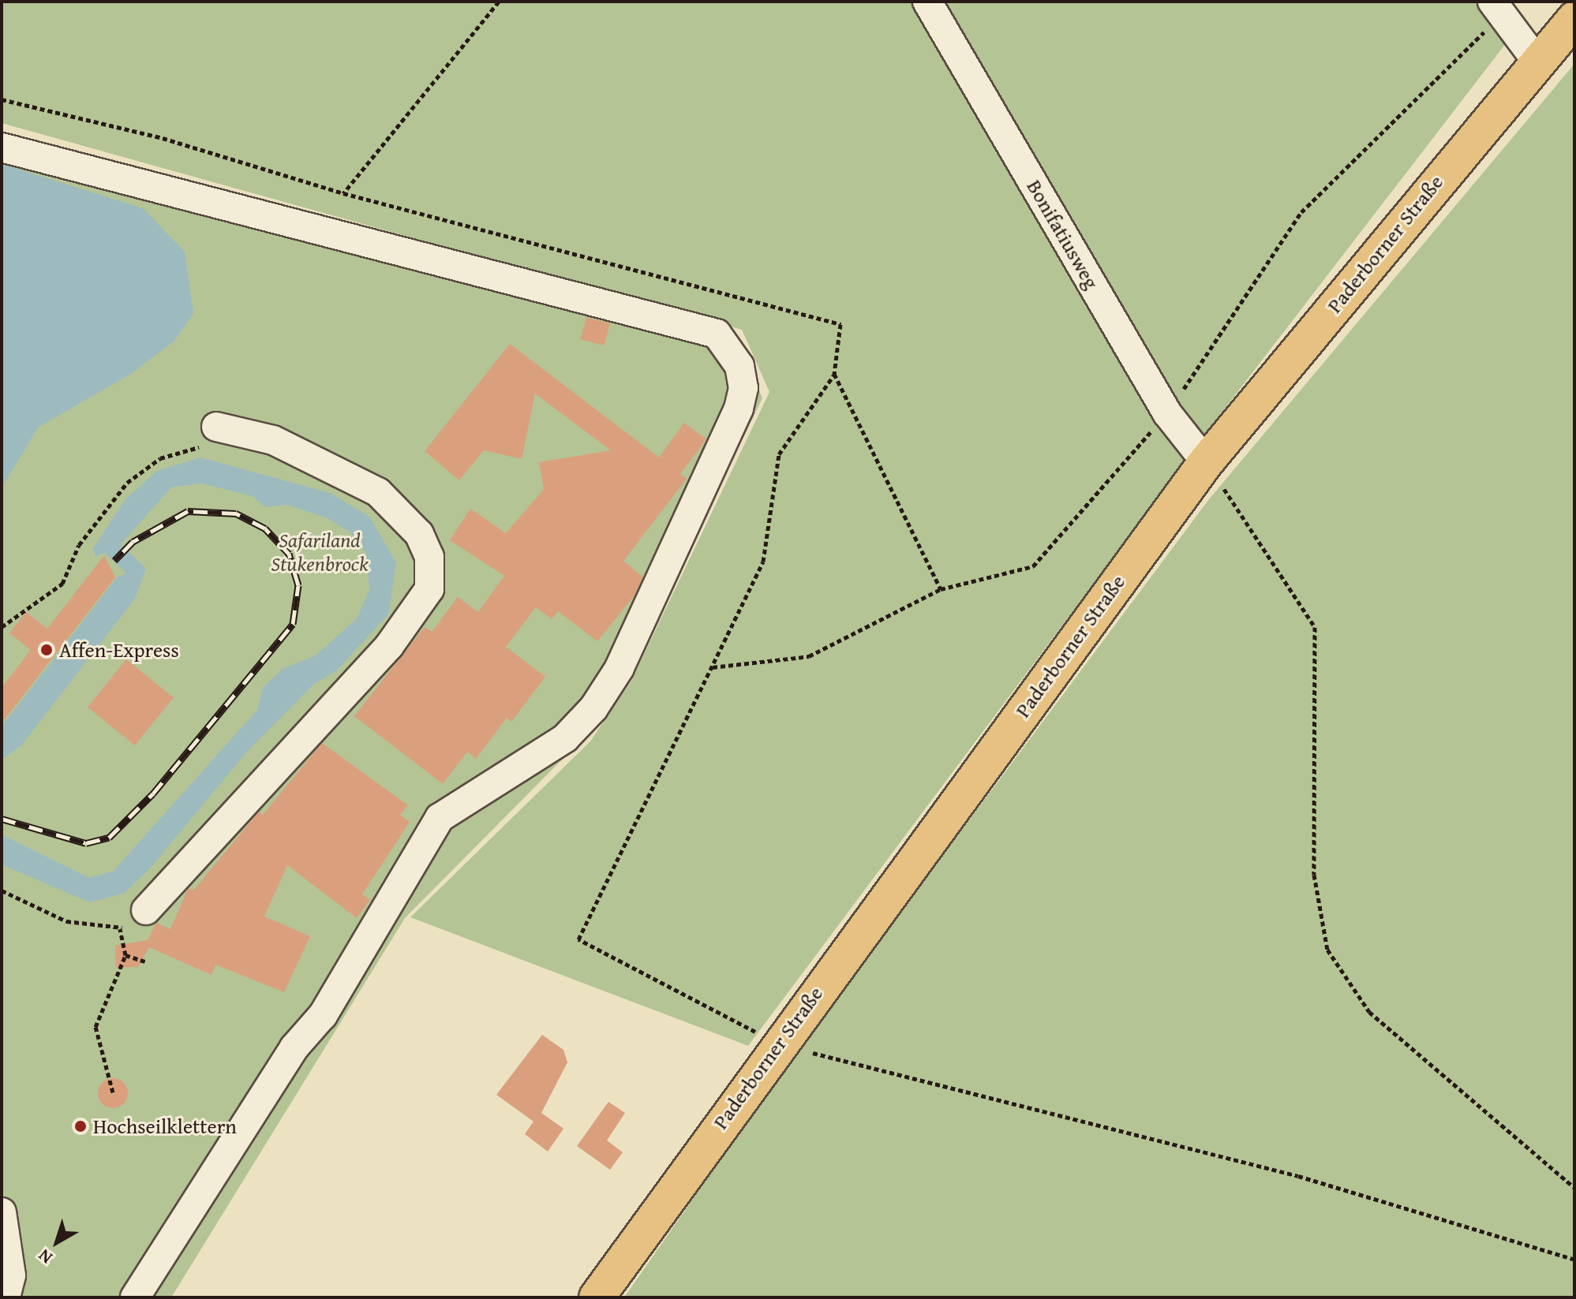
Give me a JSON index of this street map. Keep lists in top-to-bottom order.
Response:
{
  "streets": {
    "main road": ["Paderborner Straße"],
    "street": ["Bonifatiusweg"]
  },
  "crossings": [
    ["Bonifatiusweg", "Paderborner Straße"]
  ],
  "parks": ["Safariland Stukenbrock"],
  "places": ["Affen-Express", "Hochseilklettern"],
  "north": "bottom left"
}
